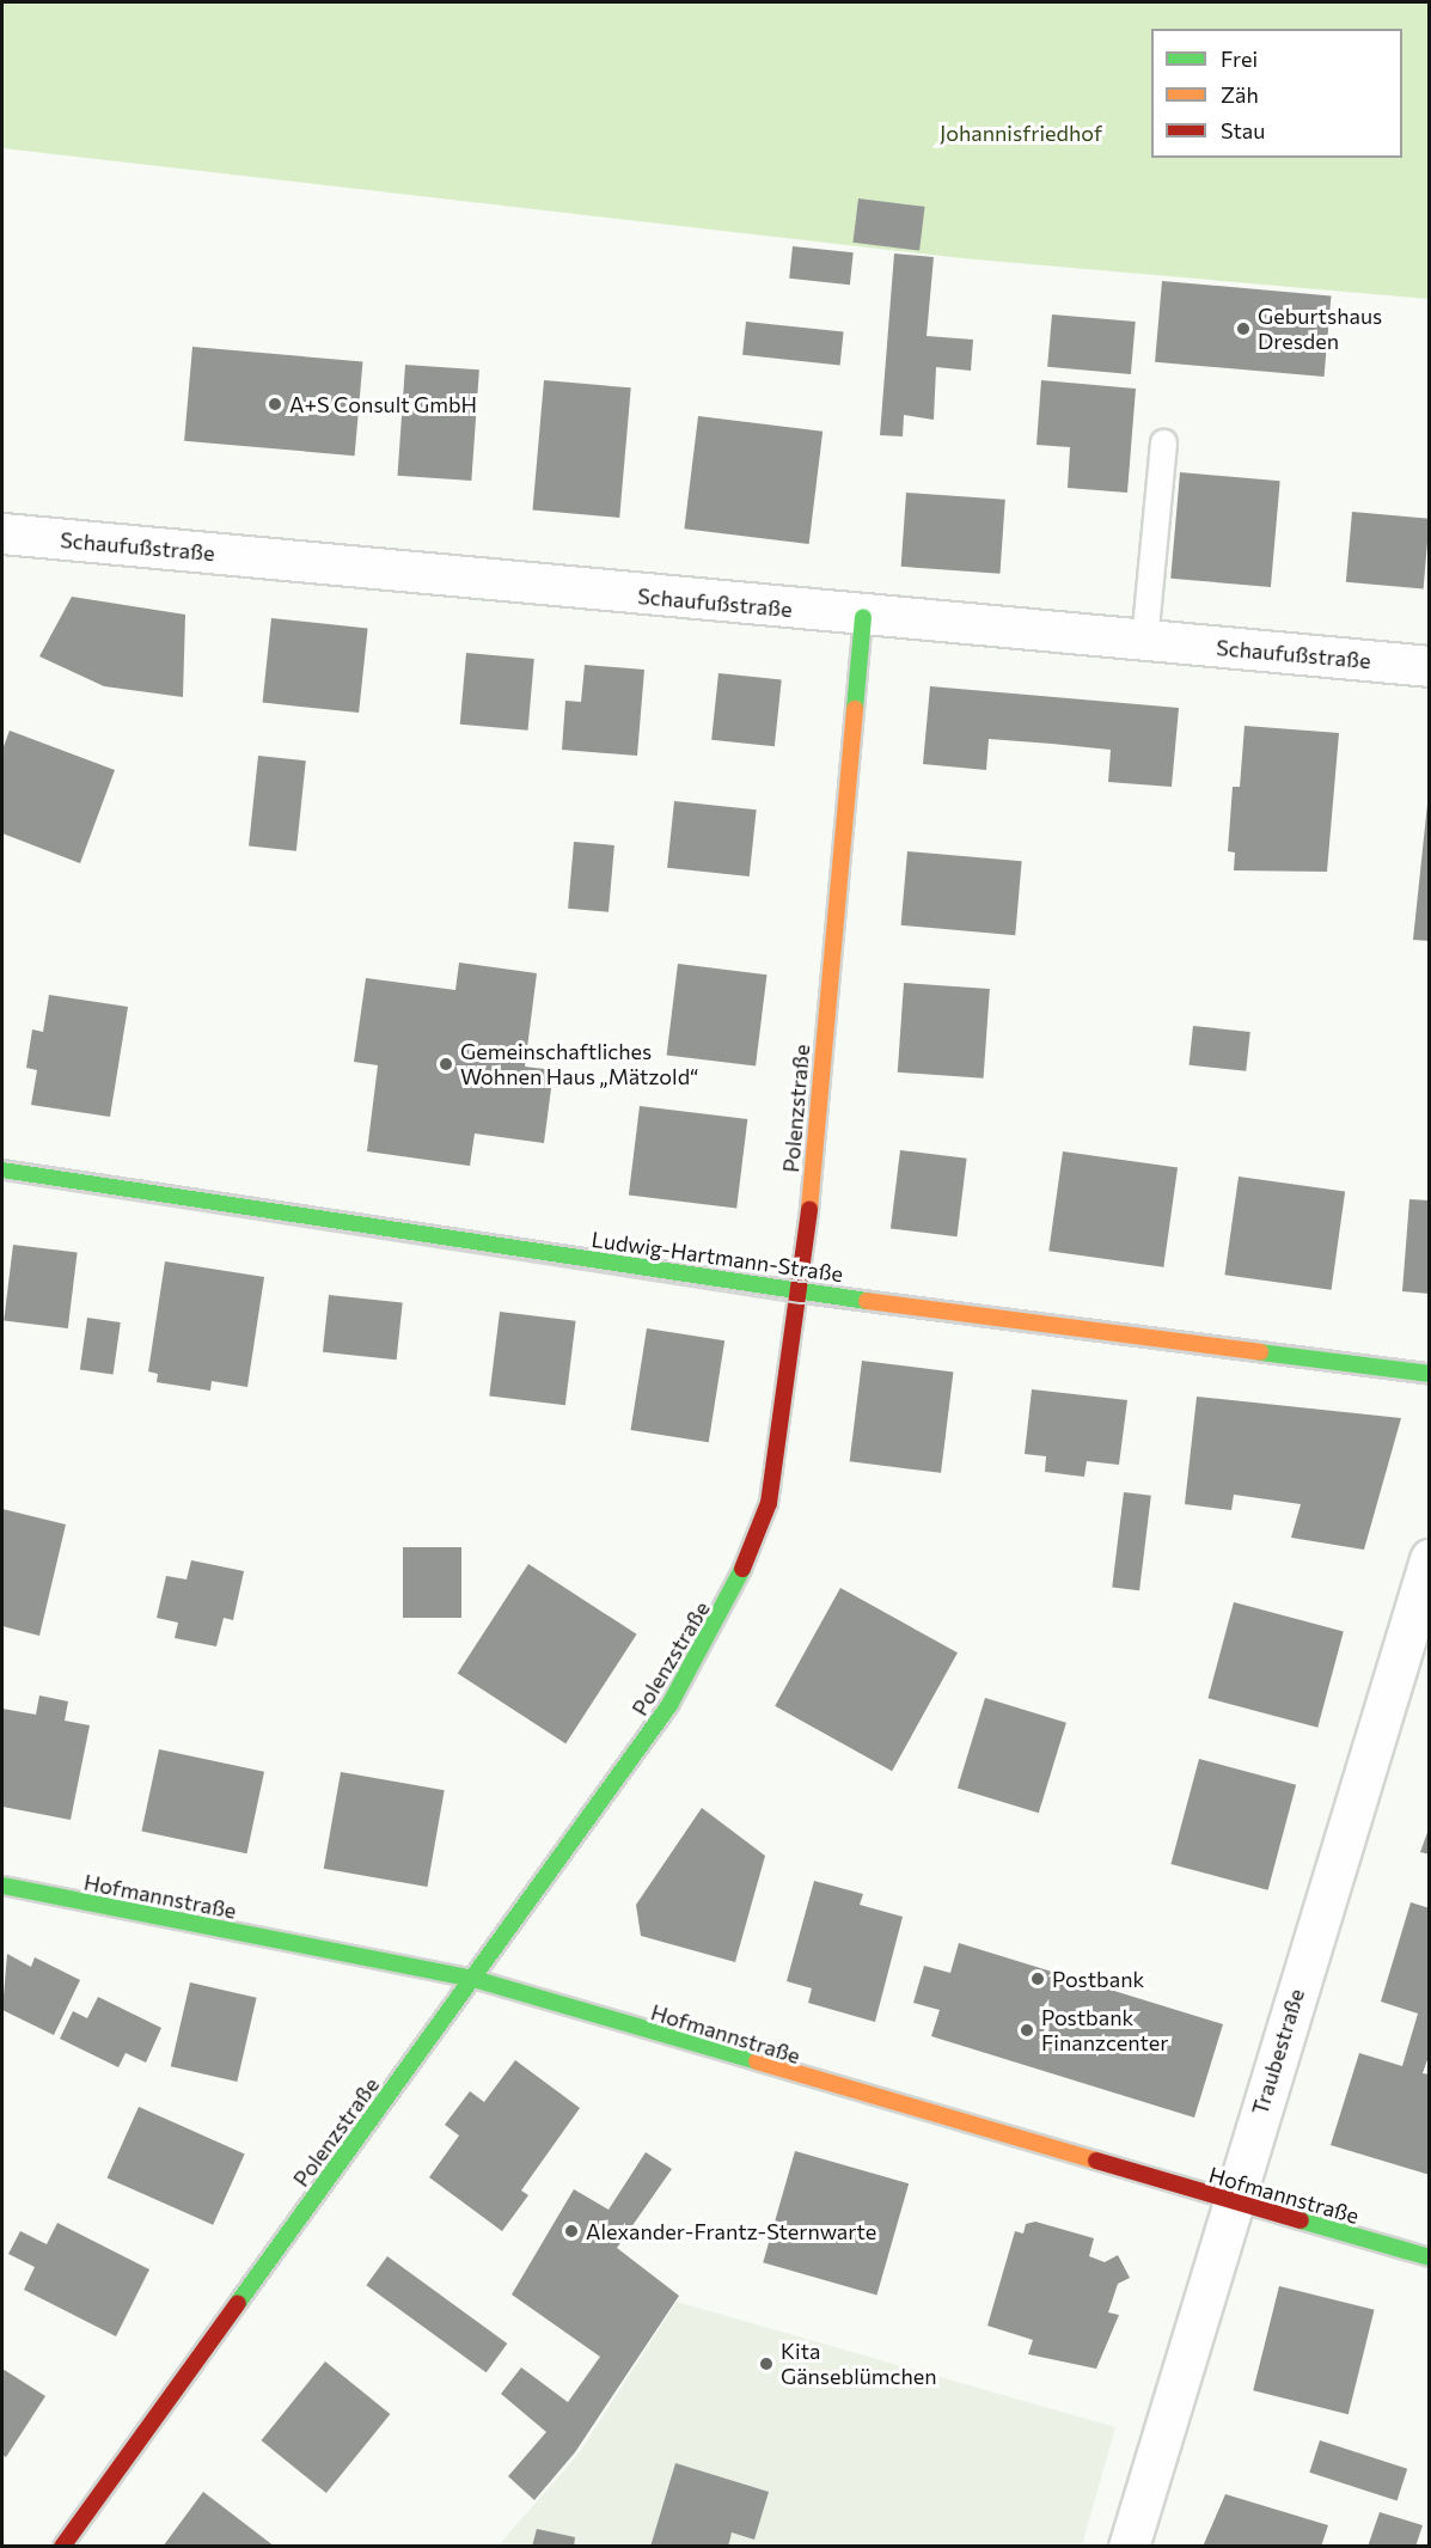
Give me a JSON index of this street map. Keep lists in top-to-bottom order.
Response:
{
  "streets": {
    "street": [
      "Schaufußstraße",
      "Polenzstraße",
      "Ludwig-Hartmann-Straße",
      "Hofmannstraße",
      "Traubestraße"
    ]
  },
  "crossings": [
    ["Schaufußstraße", "Polenzstraße"],
    ["Polenzstraße", "Ludwig-Hartmann-Straße"],
    ["Polenzstraße", "Hofmannstraße"],
    ["Hofmannstraße", "Traubestraße"]
  ],
  "parks": ["Johannisfriedhof"],
  "places": [
    "Geburtshaus Dresden",
    "A+S Consult GmbH",
    "Gemeinschaftliches Wohnen Haus „Mätzold“",
    "Postbank",
    "Postbank Finanzcenter",
    "Alexander-Frantz-Sternwarte",
    "Kita Gänseblümchen"
  ],
  "legend": ["Frei", "Zäh", "Stau"]
}
